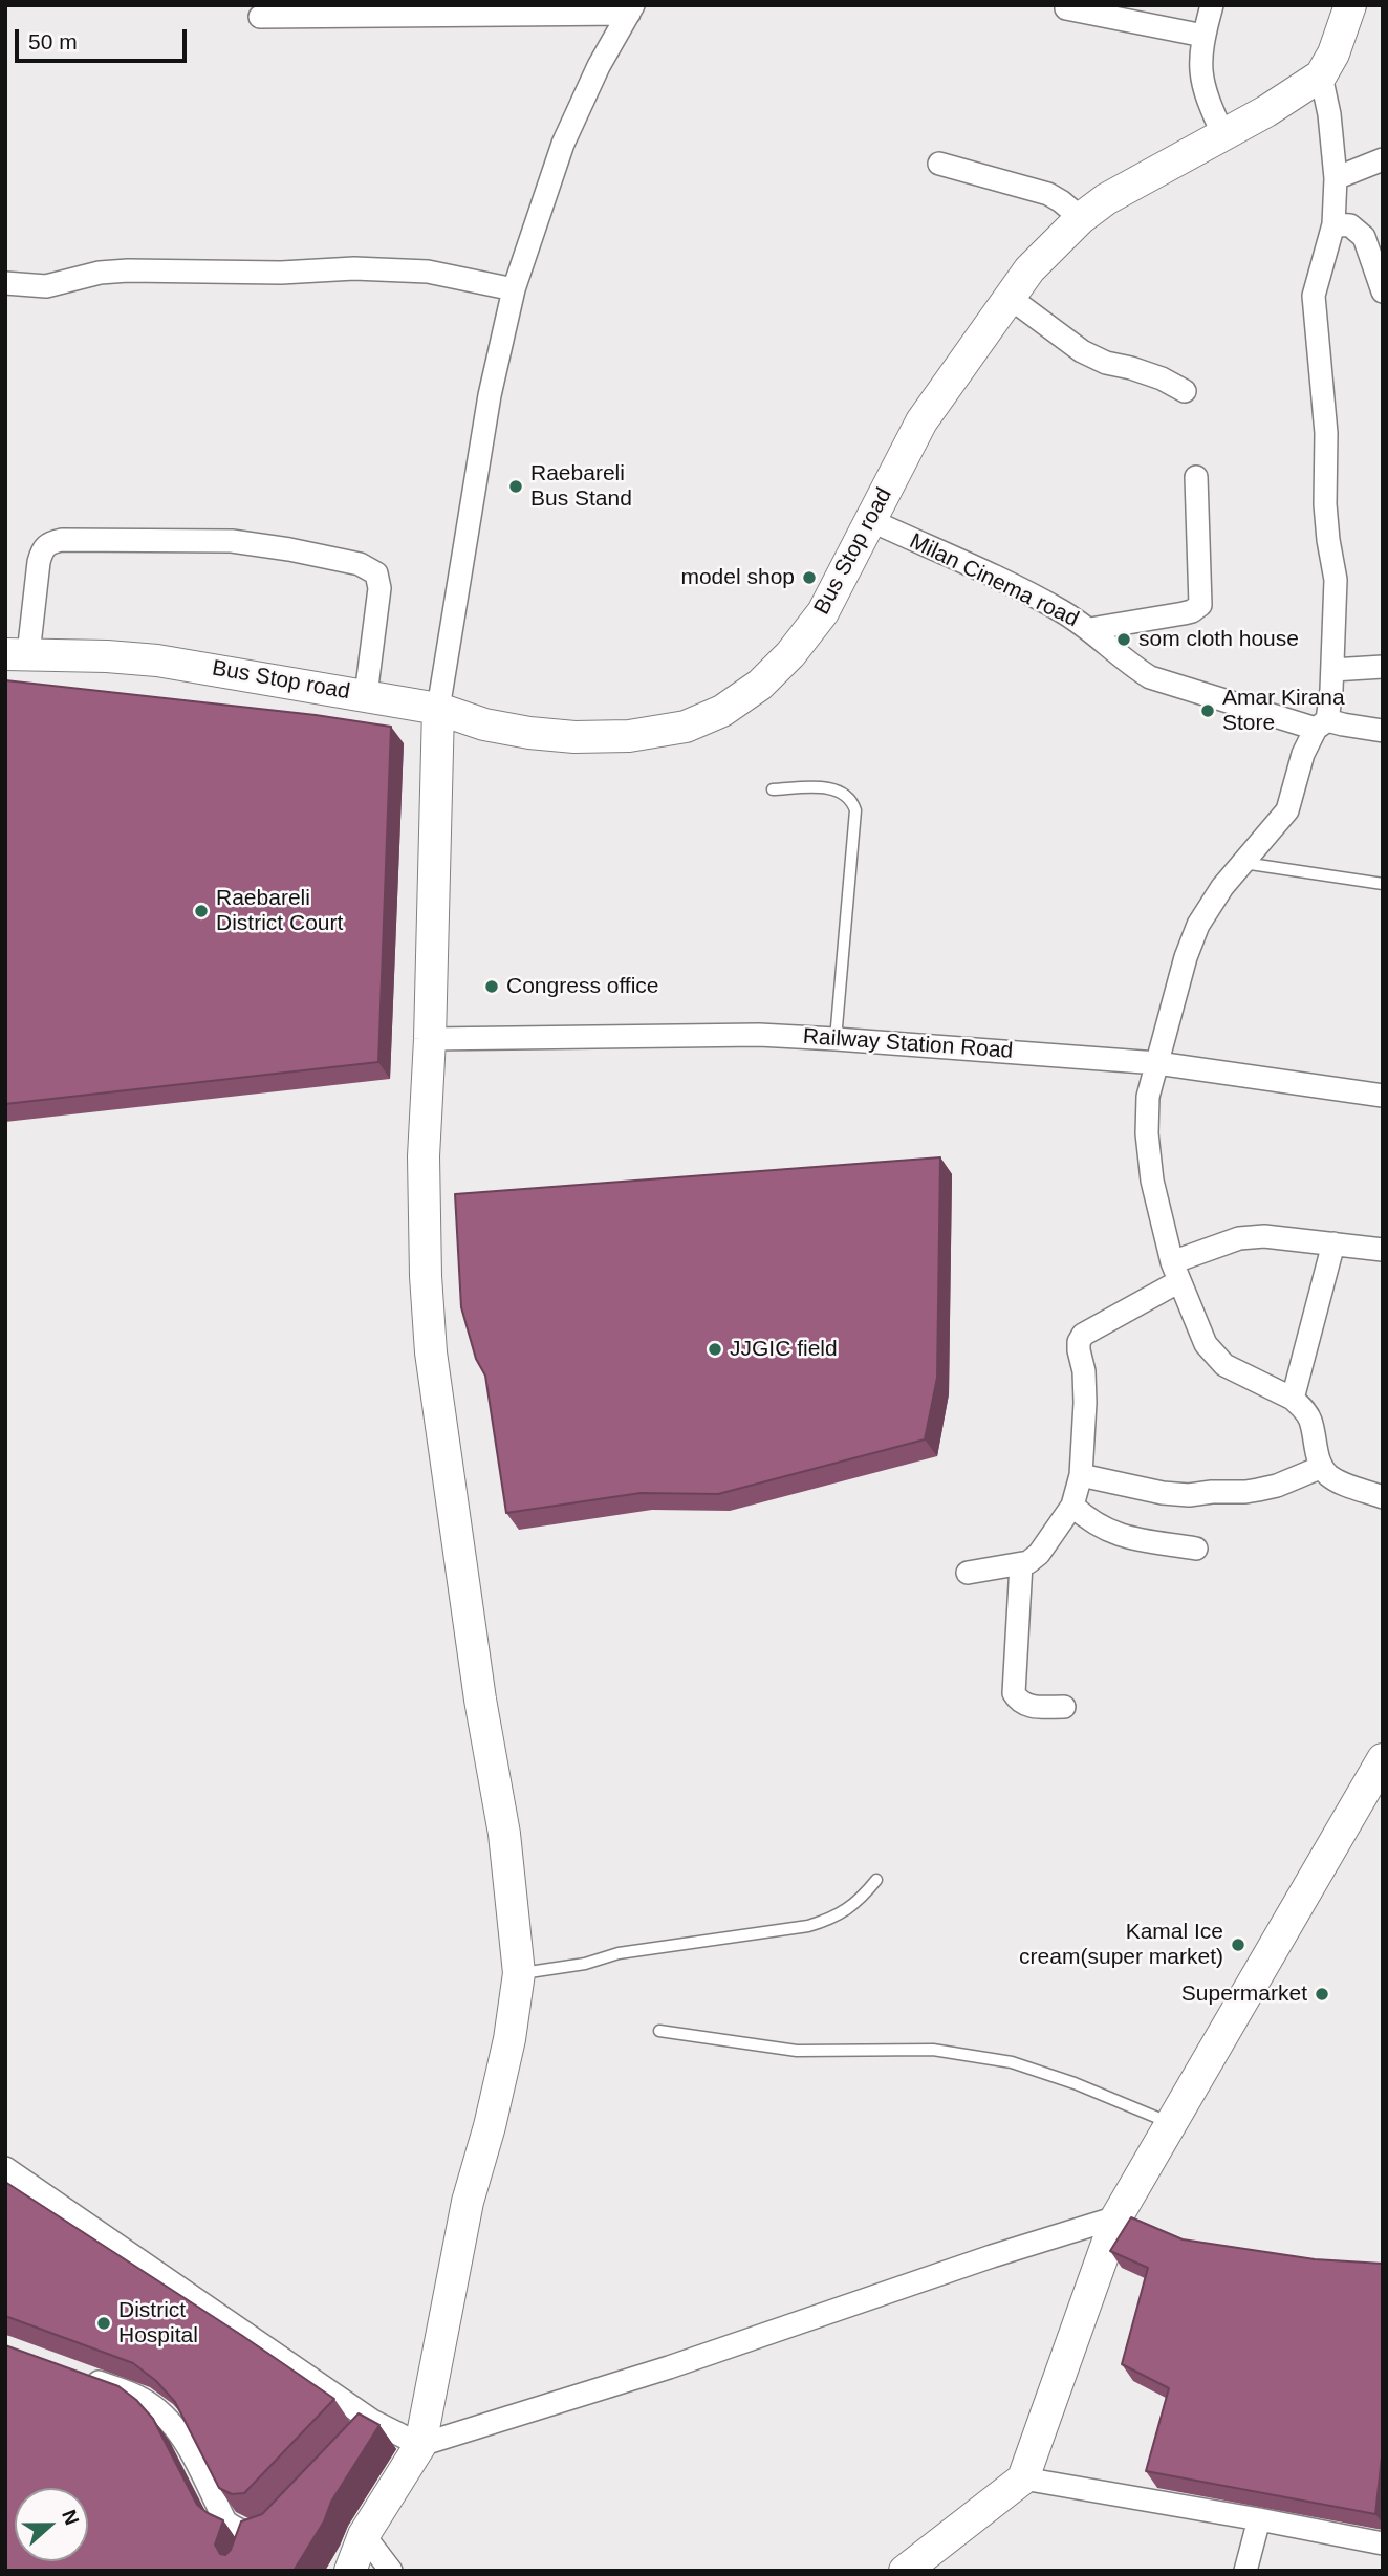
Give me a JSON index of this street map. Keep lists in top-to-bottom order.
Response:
{
  "streets": {
    "street": ["Bus Stop road", "Milan Cinema road", "Railway Station Road"]
  },
  "crossings": [
    ["Bus Stop road", "Milan Cinema road"]
  ],
  "places": [
    "Raebareli Bus Stand",
    "model shop",
    "som cloth house",
    "Amar Kirana Store",
    "Raebareli District Court",
    "Congress office",
    "JJGIC field",
    "Kamal Ice cream(super market)",
    "Supermarket",
    "District Hospital"
  ],
  "scale_bar": "50 m",
  "north": "right"
}
